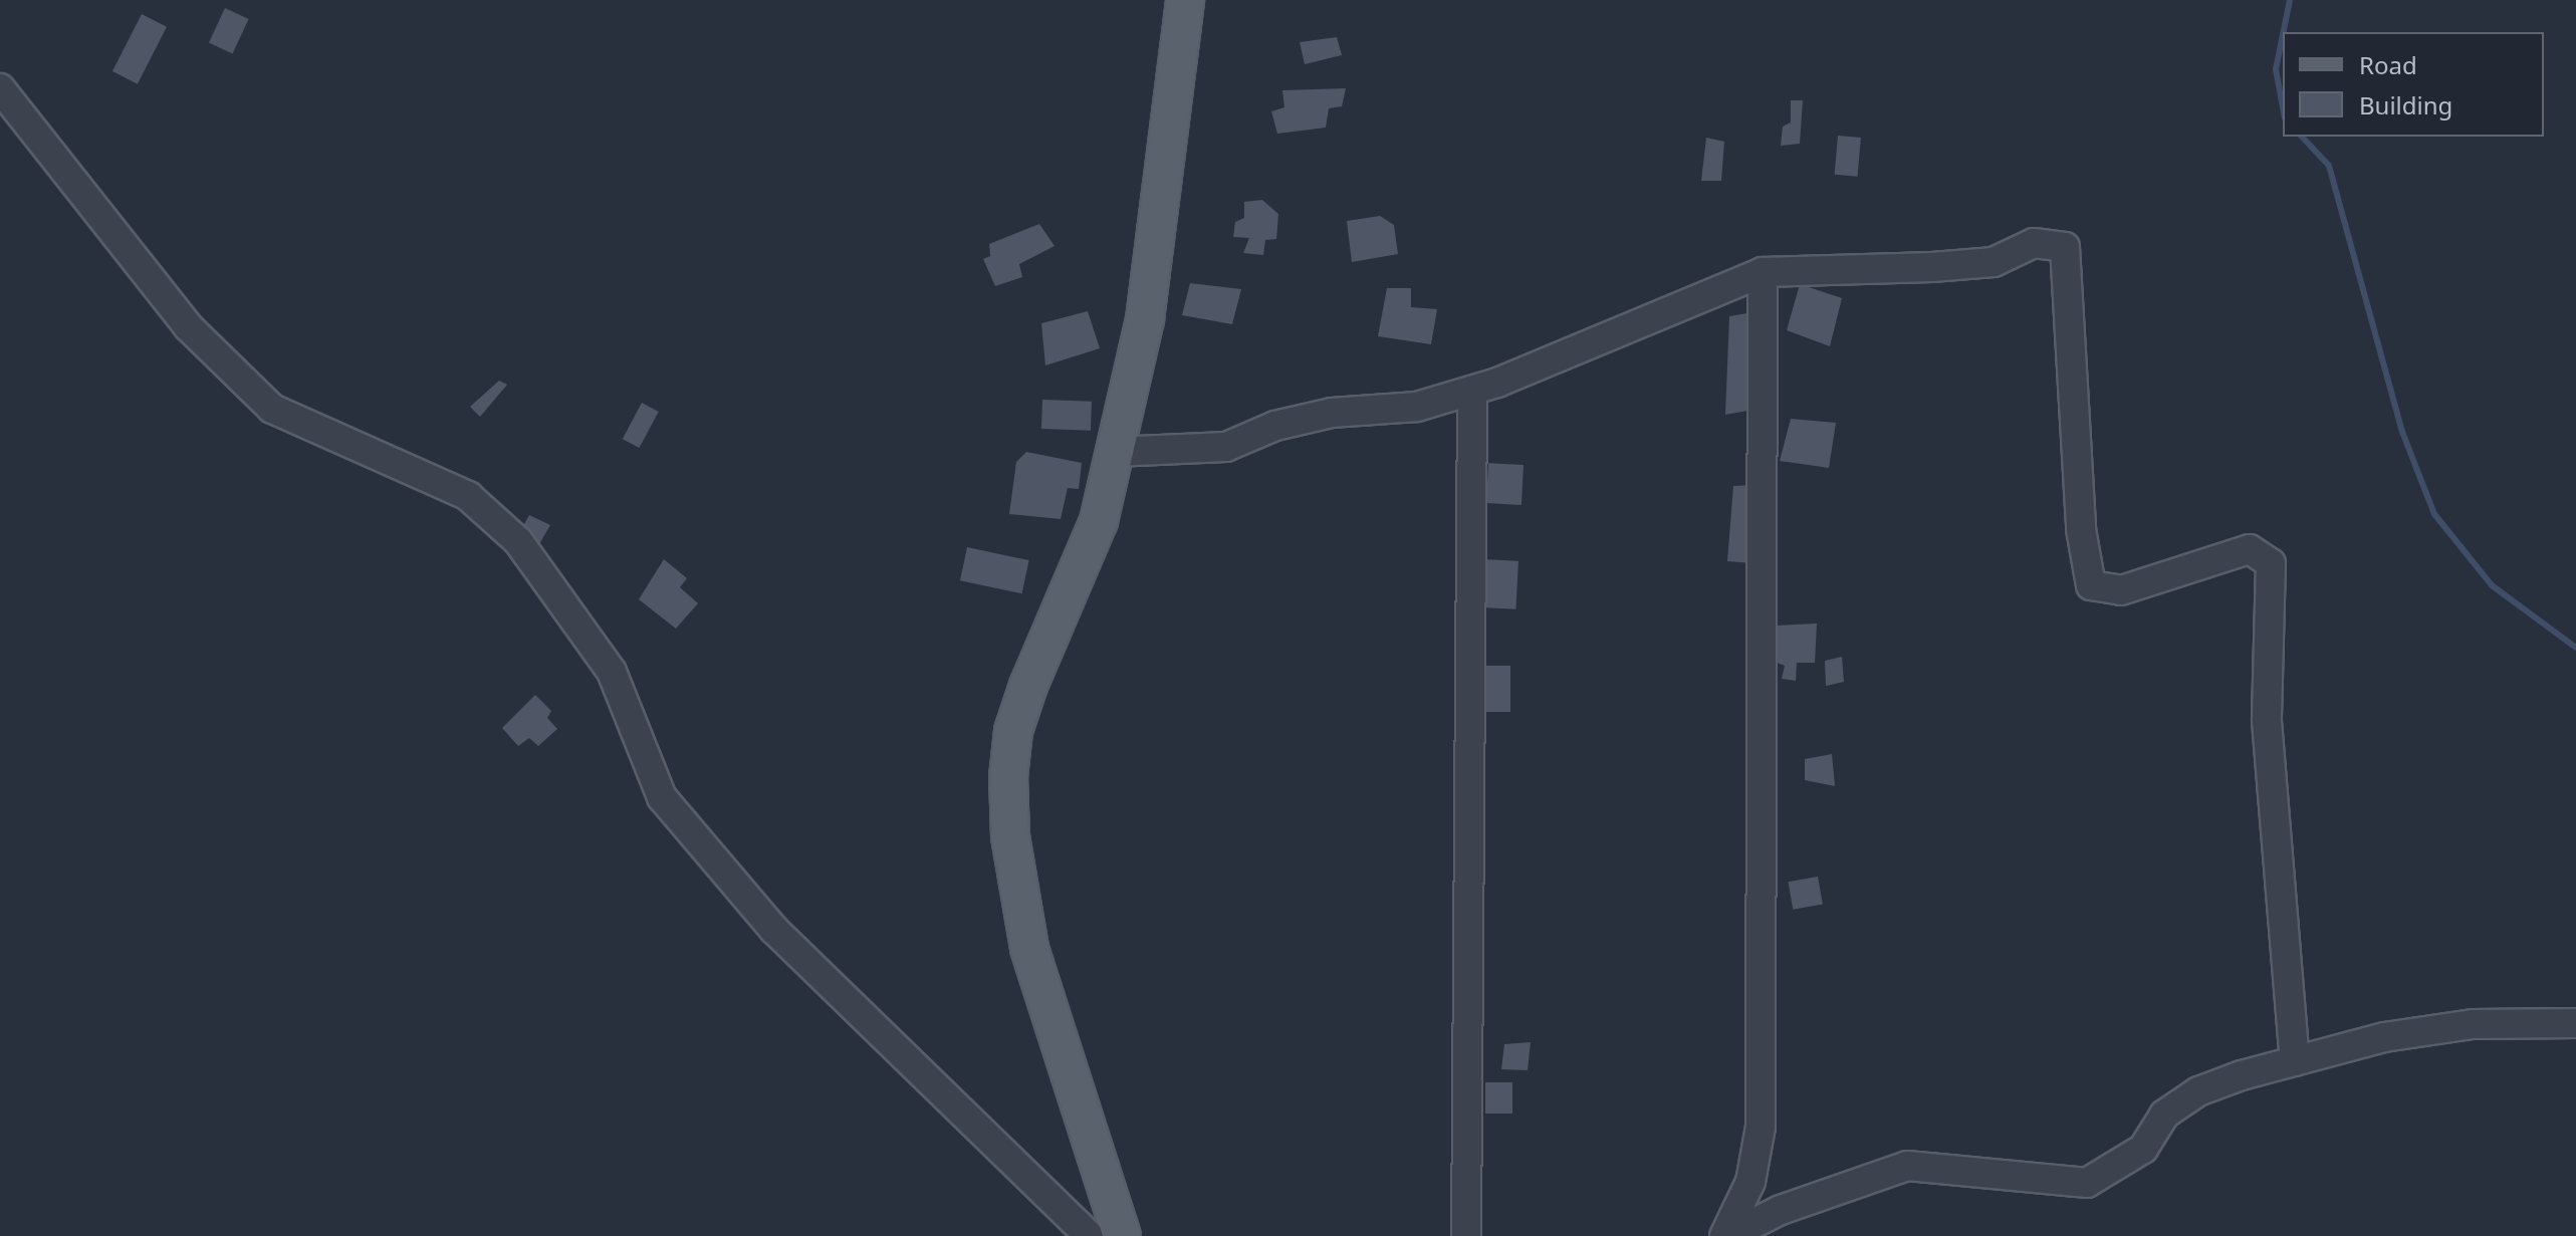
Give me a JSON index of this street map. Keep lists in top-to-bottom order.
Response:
{
  "legend": ["Road", "Building"]
}
